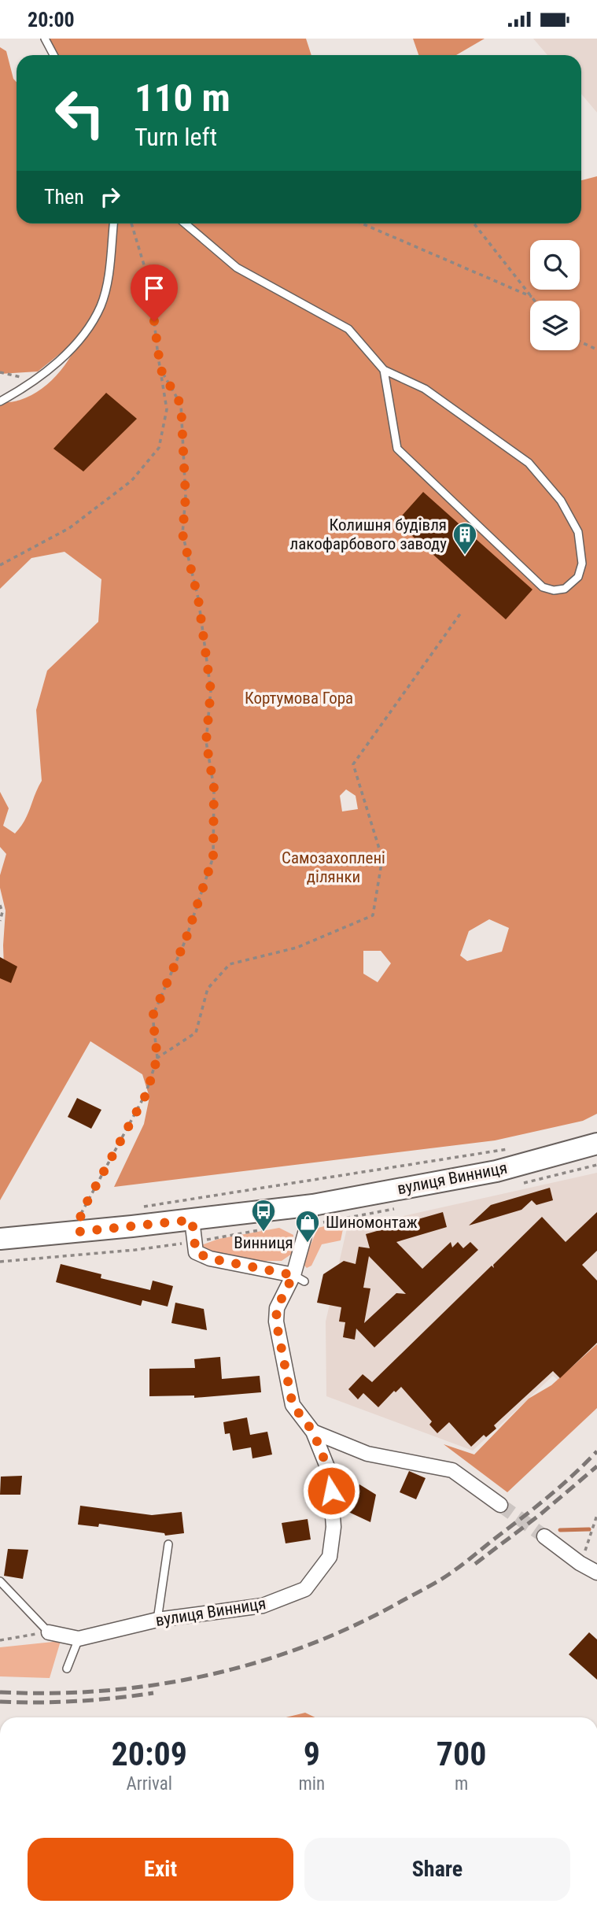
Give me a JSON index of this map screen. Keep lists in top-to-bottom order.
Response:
{
  "streets": {
    "main road": ["вулиця Винниця"]
  },
  "parks": ["Кортумова Гора", "Самозахоплені ділянки"],
  "places": {
    "building": ["Колишня будівля лакофарбового заводу"],
    "bus stop": ["Винниця"],
    "shop": ["Шиномонтаж"]
  },
  "page": {
    "status": "20:00",
    "turn": ["110 m", "Turn left"],
    "then": "Then",
    "eta": [
      "20:09",
      "Arrival",
      "9",
      "min",
      "700",
      "m"
    ],
    "buttons": ["Exit", "Share"]
  }
}
